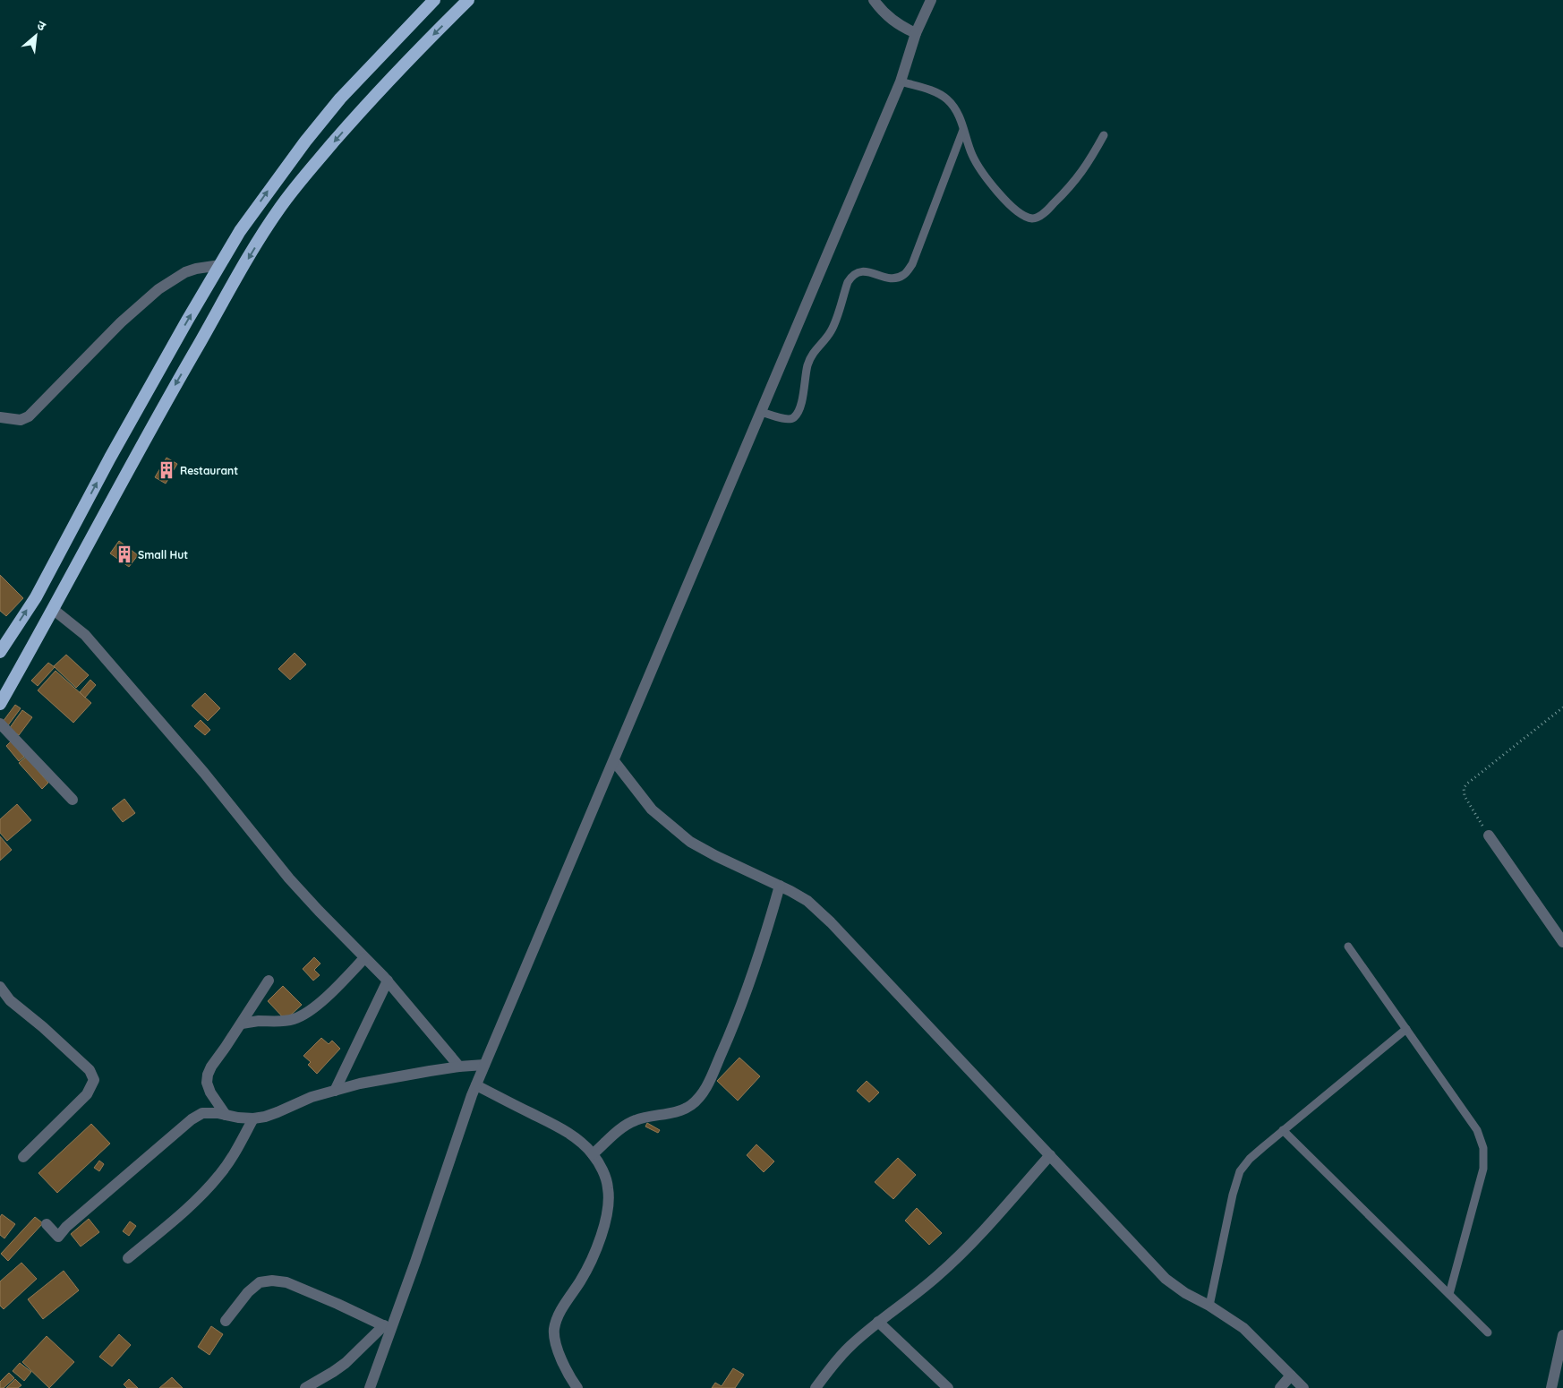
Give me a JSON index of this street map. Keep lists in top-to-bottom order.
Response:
{
  "places": {
    "building": ["Restaurant", "Small Hut"]
  },
  "north": "top right"
}
